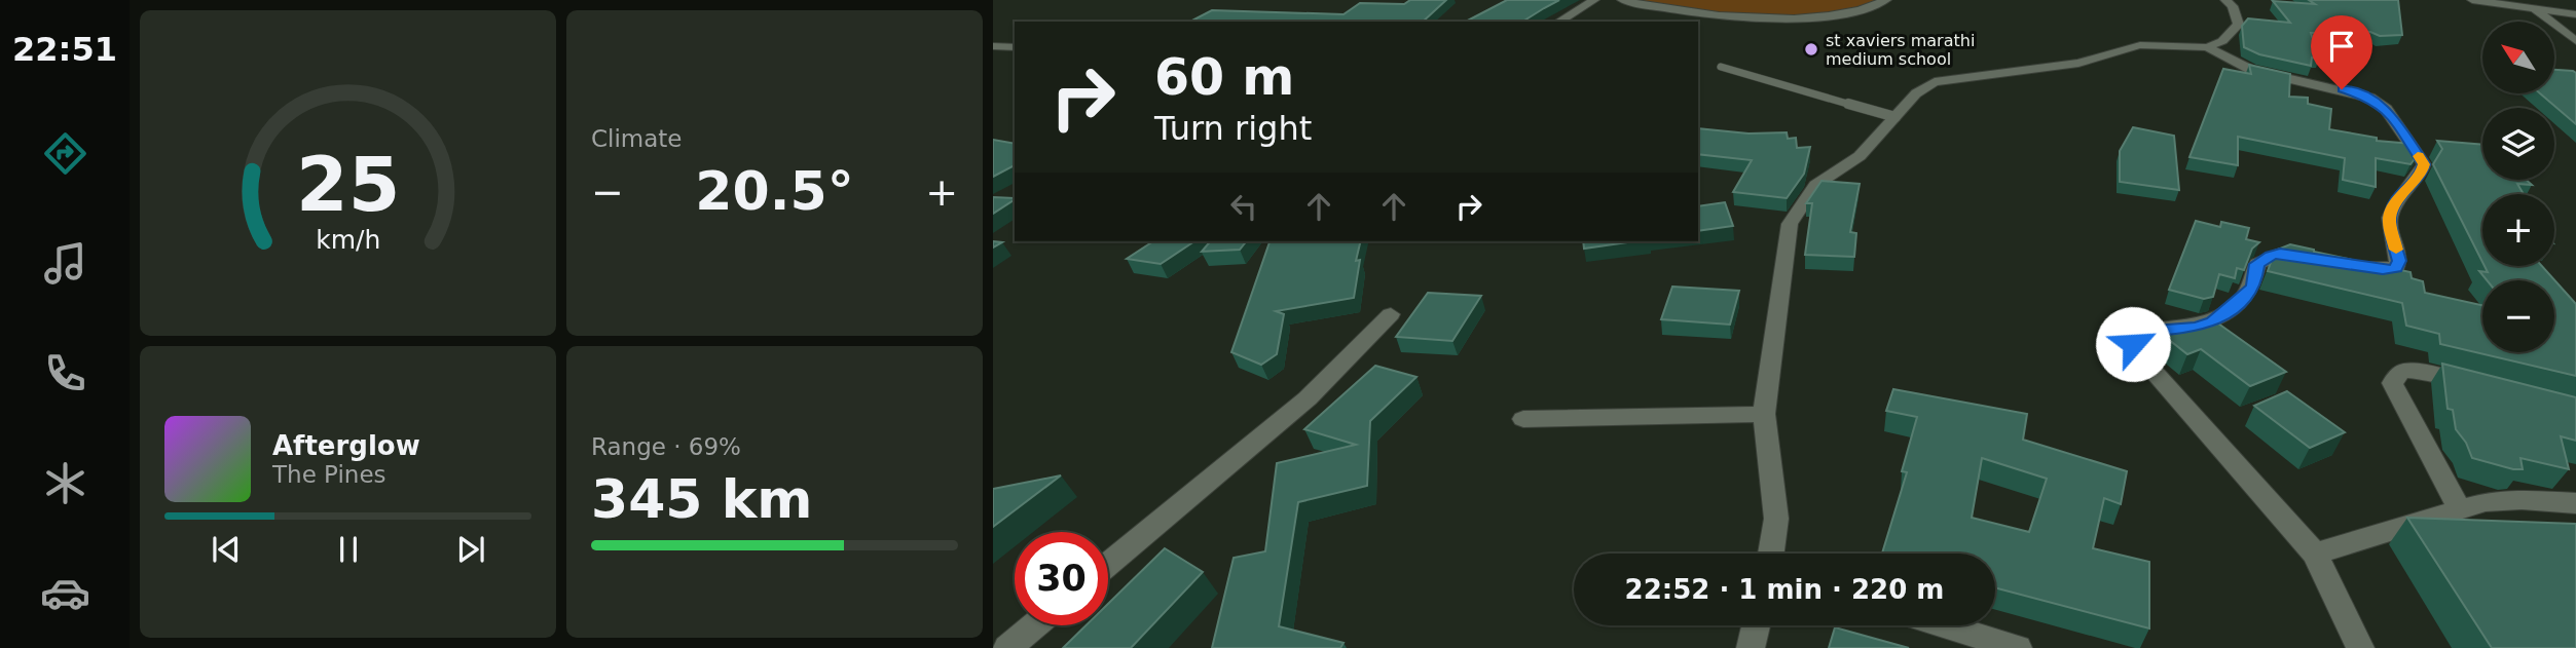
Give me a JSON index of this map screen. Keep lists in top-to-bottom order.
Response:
{
  "places": ["st xaviers marathi medium school"],
  "north": "top left",
  "page": {
    "tabs": "22:51",
    "tile": [
      "Climate",
      ["Range · 69%", "345 km"]
    ],
    "map_buttons": ["+", "−"],
    "turn": ["60 m", "Turn right"],
    "heat": ["−", "20.5°", "+"],
    "song": ["Afterglow", "The Pines"],
    "limit": "30",
    "trip": "22:52 · 1 min · 220 m",
    "gauge": ["25", "km/h"]
  }
}
